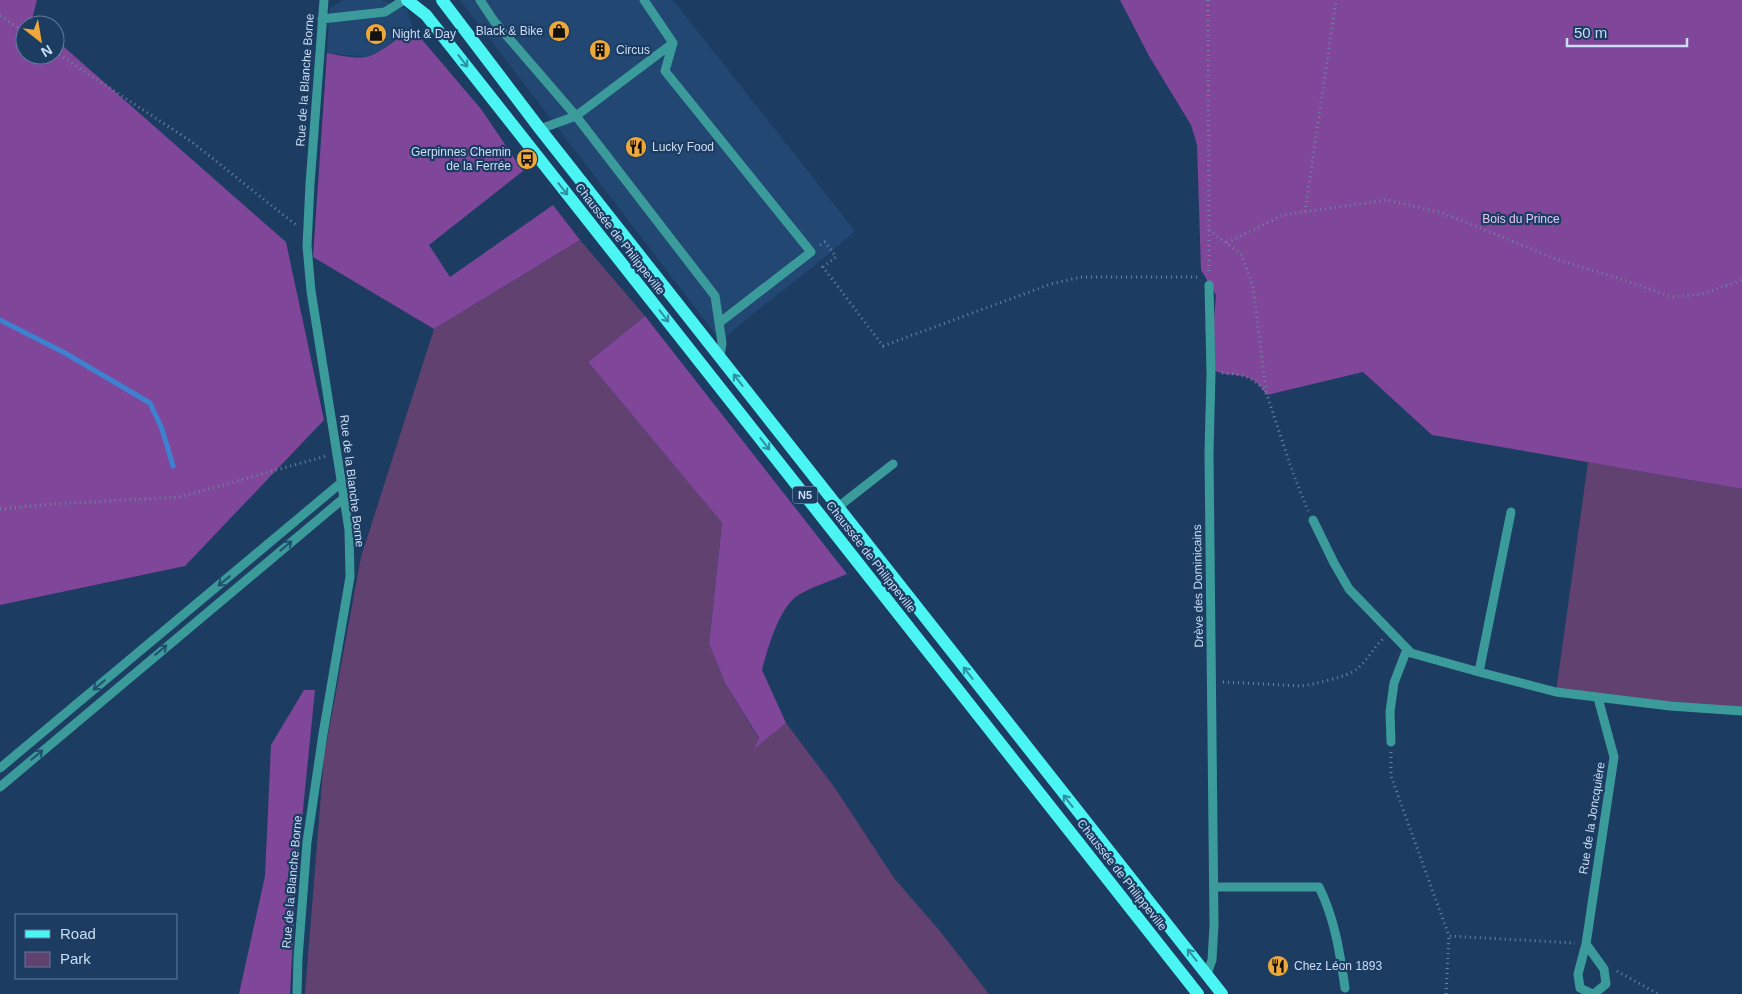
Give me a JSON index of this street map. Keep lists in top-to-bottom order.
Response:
{
  "streets": {
    "main road": ["Chaussée de Philippeville", "N5"],
    "street": ["Rue de la Blanche Borne", "Drève des Dominicains", "Rue de la Joncquière"]
  },
  "crossings": [
    ["Chaussée de Philippeville", "Drève des Dominicains"]
  ],
  "parks": ["Bois du Prince"],
  "places": {
    "shop": ["Black & Bike", "Night & Day"],
    "building": ["Circus"],
    "restaurant": ["Lucky Food", "Chez Léon 1893"],
    "bus stop": ["Gerpinnes Chemin de la Ferrée"]
  },
  "legend": ["Road", "Park"],
  "scale_bar": "50 m",
  "north": "bottom right"
}
